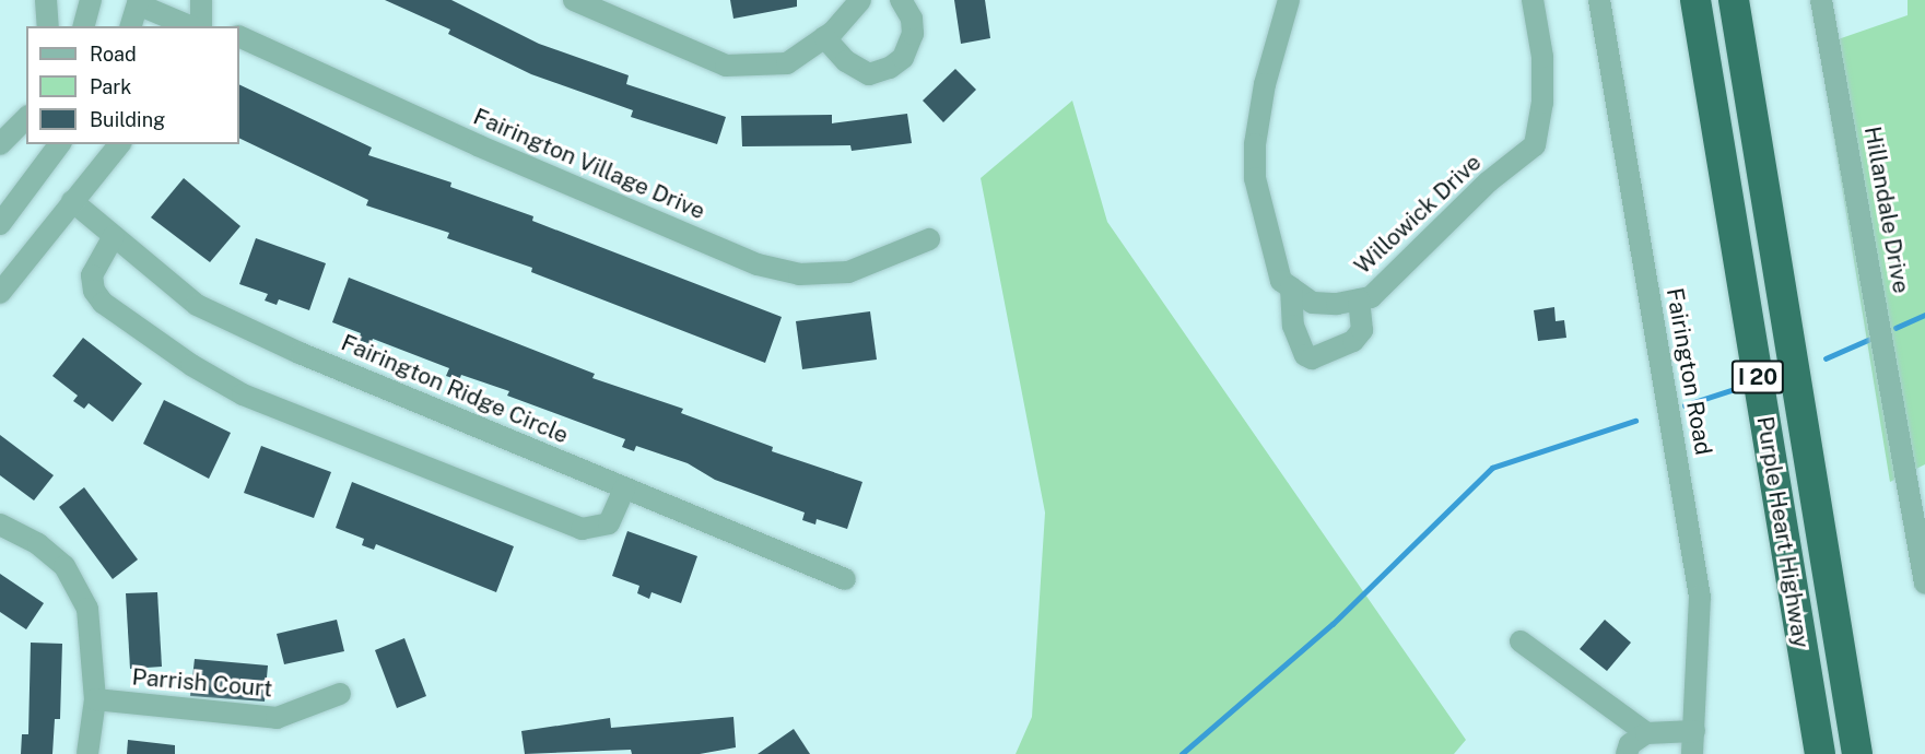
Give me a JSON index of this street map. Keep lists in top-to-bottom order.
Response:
{
  "streets": {
    "highway": ["I 20", "Purple Heart Highway"],
    "street": [
      "Fairington Village Drive",
      "Hillandale Drive",
      "Willowick Drive",
      "Fairington Road",
      "Fairington Ridge Circle",
      "Parrish Court"
    ]
  },
  "legend": ["Road", "Park", "Building"]
}
